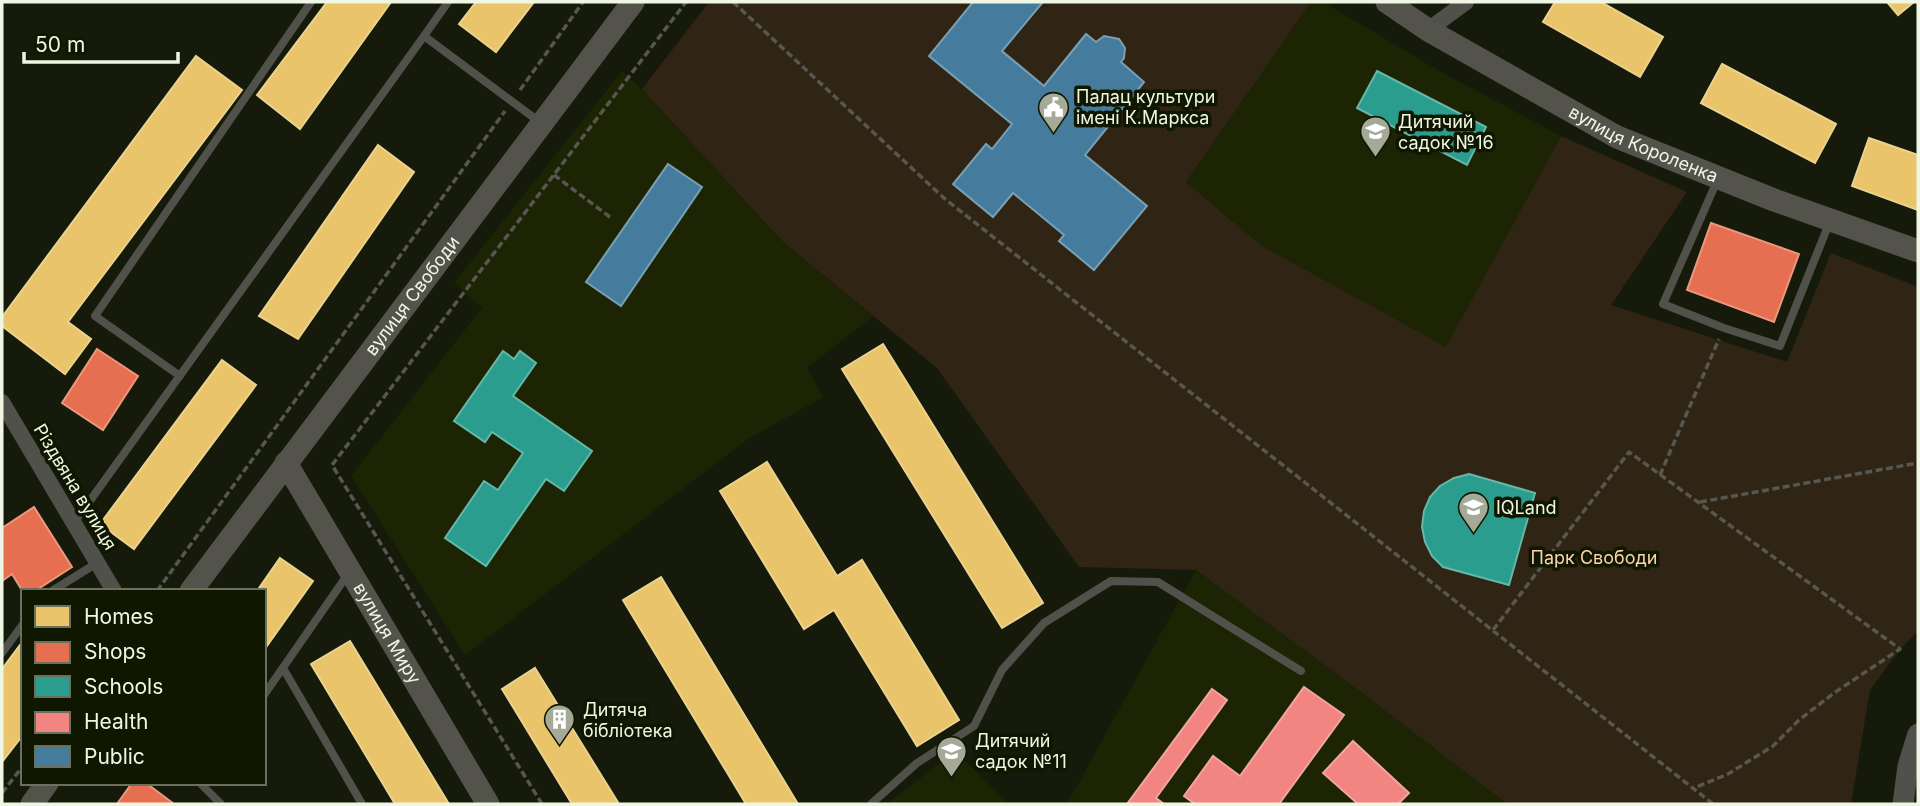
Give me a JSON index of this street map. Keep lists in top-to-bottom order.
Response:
{
  "streets": {
    "main road": ["вулиця Короленка", "вулиця Свободи", "вулиця Миру"],
    "street": ["Різдвяна вулиця"]
  },
  "crossings": [
    ["вулиця Свободи", "вулиця Миру"]
  ],
  "parks": ["Парк Свободи"],
  "places": {
    "public building": ["Палац культури імені К.Маркса"],
    "school or university": ["Дитячий садок №16", "IQLand", "Дитячий садок №11"],
    "building": ["Дитяча бібліотека"]
  },
  "legend": [
    "Homes",
    "Shops",
    "Schools",
    "Health",
    "Public"
  ],
  "scale_bar": "50 m"
}
